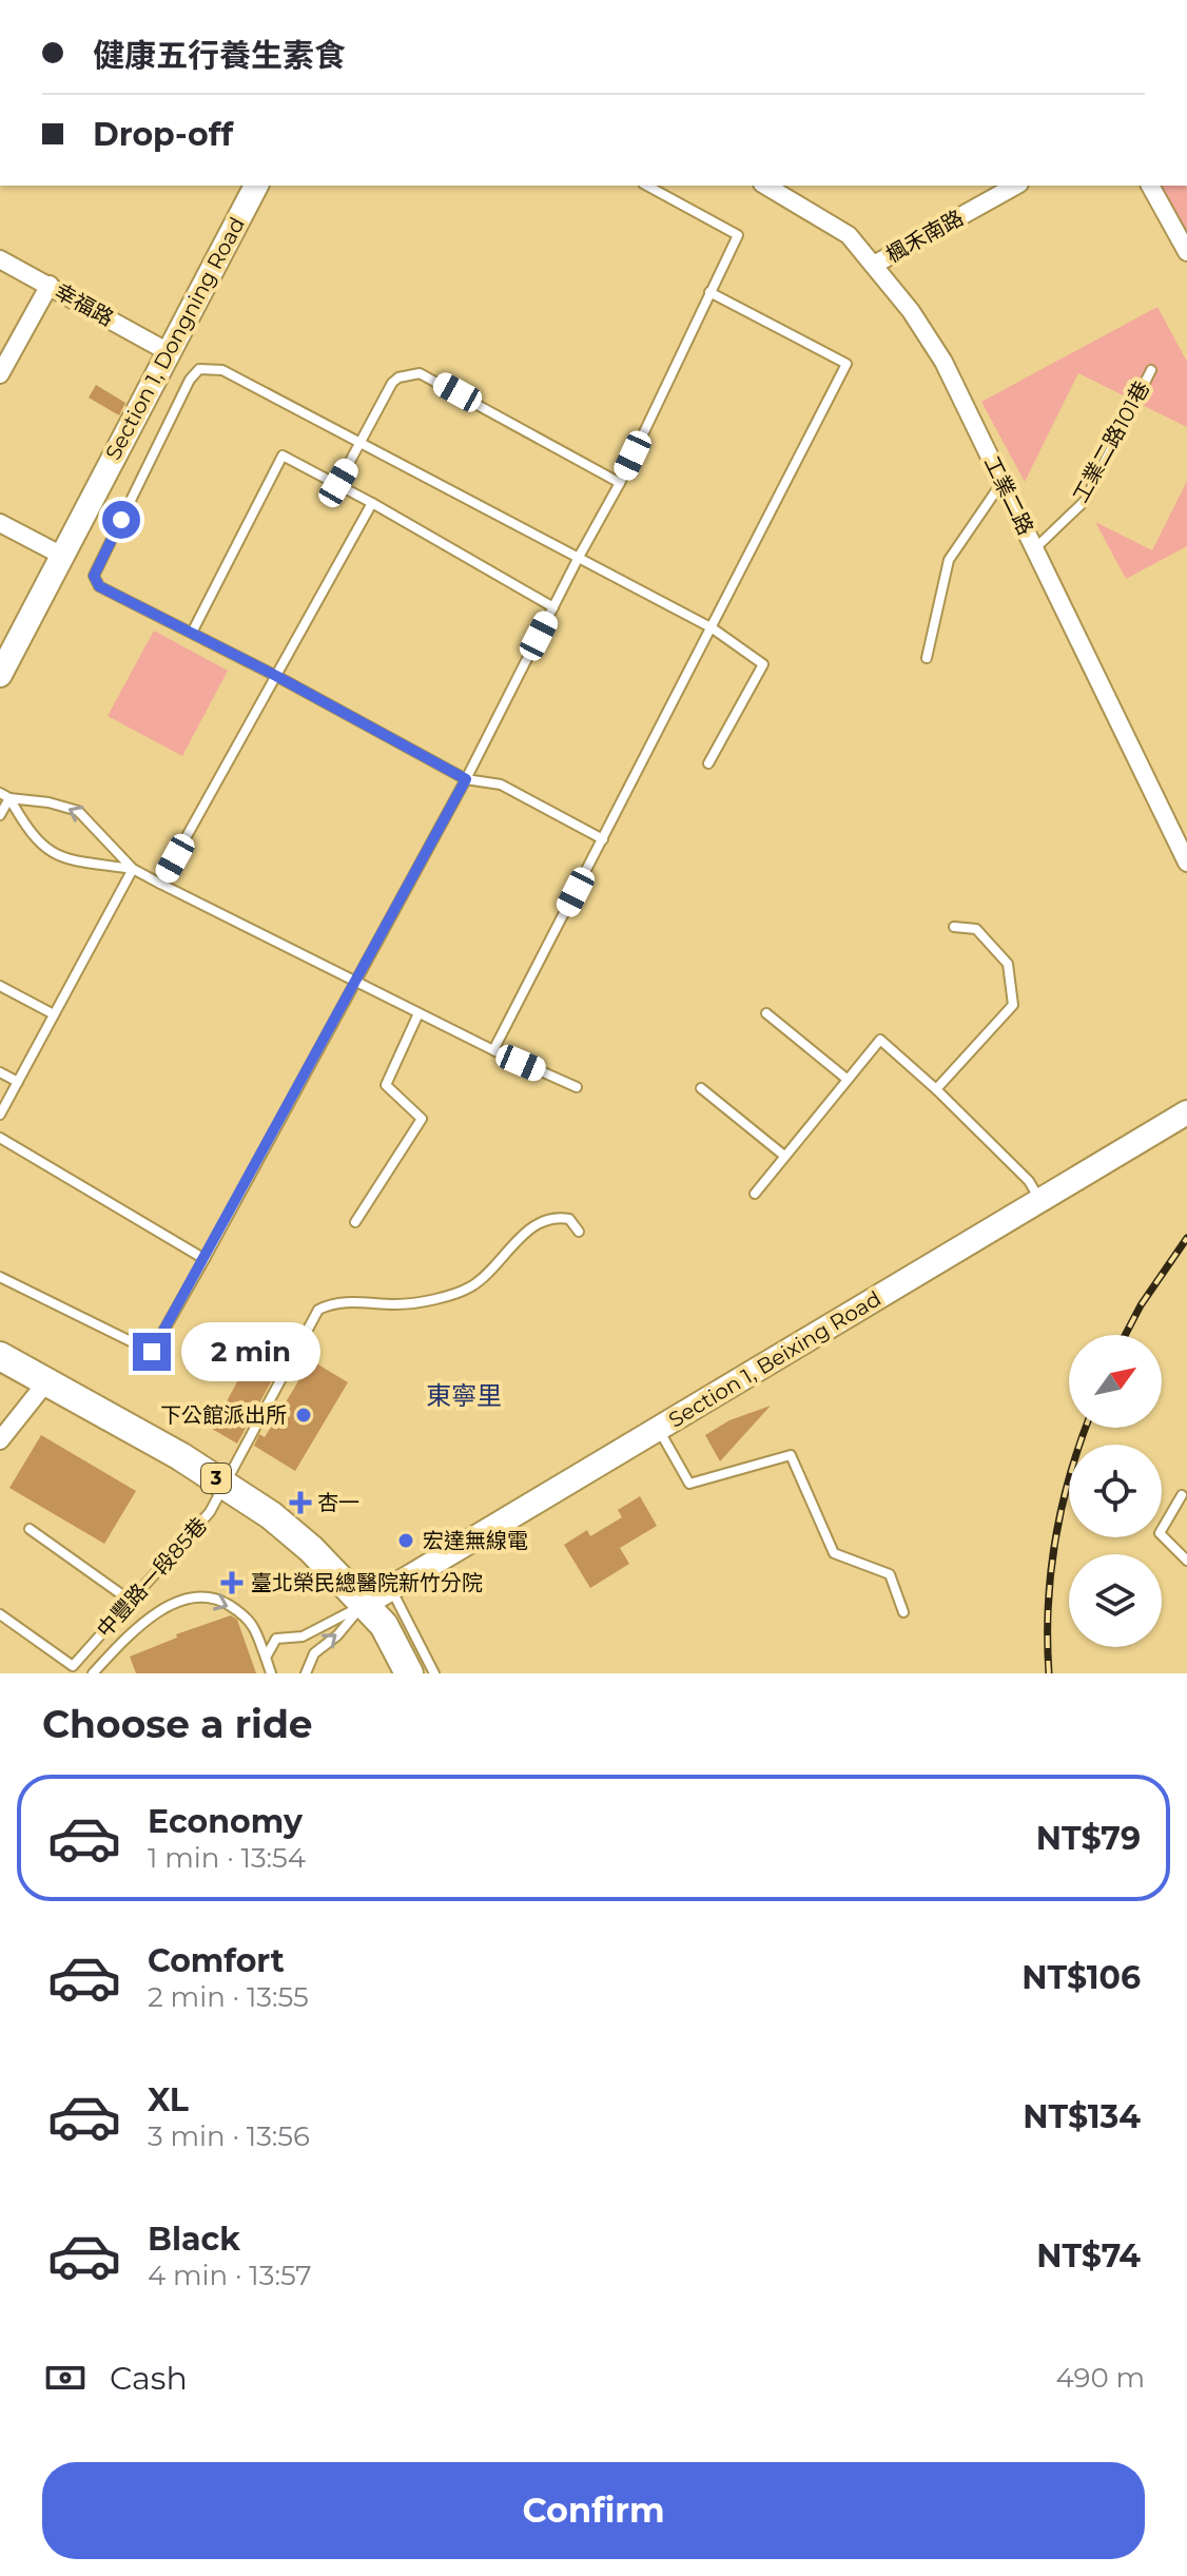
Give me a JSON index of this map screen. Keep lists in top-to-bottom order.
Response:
{
  "streets": {
    "main road": ["3"],
    "street": [
      "楓禾南路",
      "幸福路",
      "Section 1, Dongning Road",
      "工業二路",
      "Section 1, Beixing Road"
    ],
    "lane": ["工業二路101巷", "中豐路一段85巷"]
  },
  "crossings": [
    ["楓禾南路", "工業二路"],
    ["幸福路", "Section 1, Dongning Road"],
    ["工業二路101巷", "工業二路"],
    ["Section 1, Beixing Road", "3"],
    ["3", "中豐路一段85巷"]
  ],
  "districts": ["東寧里"],
  "places": {
    "other": ["下公館派出所", "宏達無線電"],
    "health": ["杏一", "臺北榮民總醫院新竹分院"]
  },
  "north": "top right",
  "page": {
    "banner": ["健康五行養生素食", "Drop-off"],
    "bubble": "2 min",
    "heading": "Choose a ride",
    "list": [
      {
        "name": "Economy",
        "note": "1 min · 13:54",
        "value": "NT$79"
      },
      {
        "name": "Comfort",
        "note": "2 min · 13:55",
        "value": "NT$106"
      },
      {
        "name": "XL",
        "note": "3 min · 13:56",
        "value": "NT$134"
      },
      {
        "name": "Black",
        "note": "4 min · 13:57",
        "value": "NT$74"
      }
    ],
    "pay": ["Cash", "490 m"],
    "buttons": "Confirm"
  }
}
